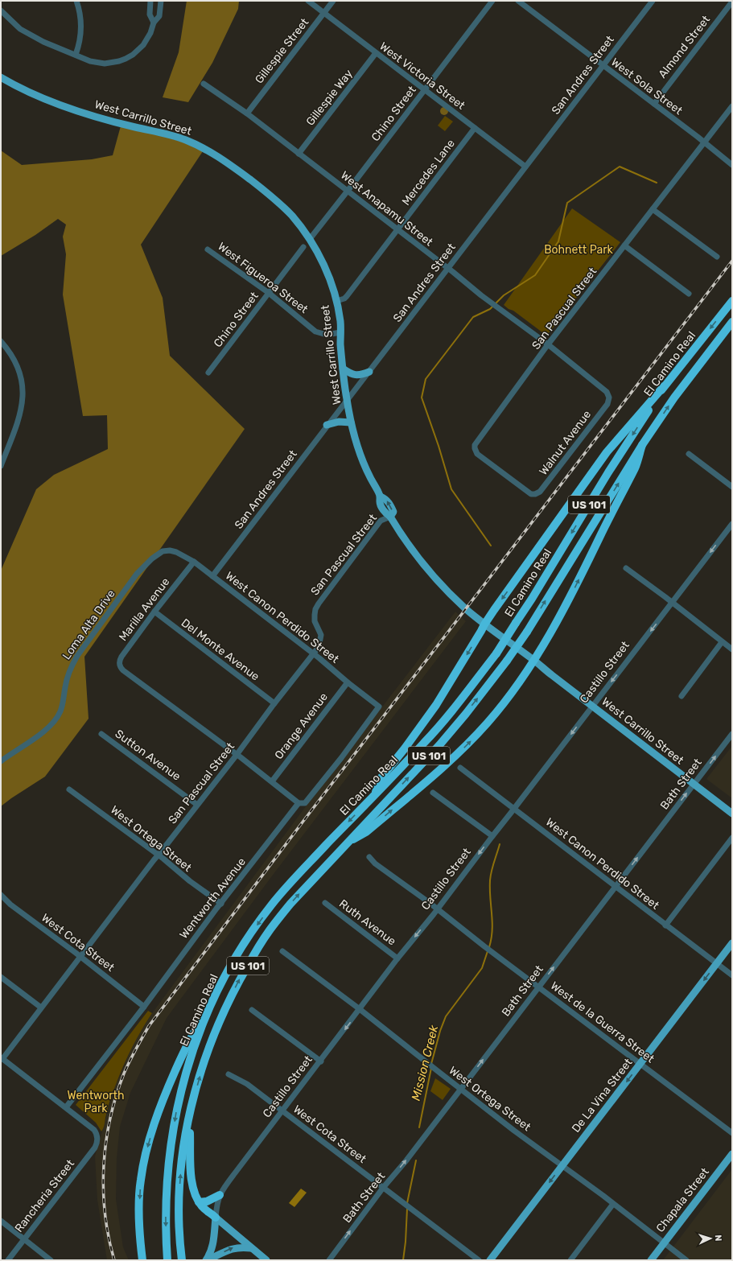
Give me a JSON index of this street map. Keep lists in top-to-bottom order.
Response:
{
  "streets": {
    "highway": ["El Camino Real", "US 101"],
    "main road": [
      "West Carrillo Street",
      "Castillo Street",
      "De La Vina Street",
      "Chapala Street"
    ],
    "street": [
      "Almond Street",
      "Gillespie Street",
      "San Andres Street",
      "West Victoria Street",
      "West Sola Street",
      "Gillespie Way",
      "Chino Street",
      "Mercedes Lane",
      "West Anapamu Street",
      "West Figueroa Street",
      "San Pascual Street",
      "Walnut Avenue",
      "Marilla Avenue",
      "West Canon Perdido Street",
      "Loma Alta Drive",
      "Del Monte Avenue",
      "Orange Avenue",
      "Sutton Avenue",
      "Bath Street",
      "West Ortega Street",
      "Wentworth Avenue",
      "Ruth Avenue",
      "West Cota Street",
      "West de la Guerra Street",
      "Rancheria Street"
    ]
  },
  "crossings": [
    ["Almond Street", "West Sola Street"],
    ["Gillespie Street", "West Victoria Street"],
    ["Gillespie Street", "West Anapamu Street"],
    ["San Andres Street", "West Victoria Street"],
    ["San Andres Street", "West Sola Street"],
    ["San Andres Street", "West Carrillo Street"],
    ["San Andres Street", "West Anapamu Street"],
    ["San Andres Street", "West Canon Perdido Street"],
    ["West Victoria Street", "Gillespie Way"],
    ["West Victoria Street", "Chino Street"],
    ["West Victoria Street", "Mercedes Lane"],
    ["West Sola Street", "San Pascual Street"],
    ["Gillespie Way", "West Anapamu Street"],
    ["Chino Street", "West Carrillo Street"],
    ["Chino Street", "West Anapamu Street"],
    ["Chino Street", "West Figueroa Street"],
    ["West Carrillo Street", "Mercedes Lane"],
    ["West Carrillo Street", "West Figueroa Street"],
    ["West Carrillo Street", "San Pascual Street"],
    ["West Carrillo Street", "Castillo Street"],
    ["West Carrillo Street", "Bath Street"],
    ["Mercedes Lane", "West Anapamu Street"],
    ["West Anapamu Street", "San Pascual Street"],
    ["West Anapamu Street", "Walnut Avenue"],
    ["San Pascual Street", "Walnut Avenue"],
    ["San Pascual Street", "Marilla Avenue"],
    ["San Pascual Street", "West Canon Perdido Street"],
    ["San Pascual Street", "Del Monte Avenue"],
    ["San Pascual Street", "Sutton Avenue"],
    ["San Pascual Street", "West Ortega Street"],
    ["San Pascual Street", "West Cota Street"],
    ["San Pascual Street", "Rancheria Street"],
    ["Marilla Avenue", "West Canon Perdido Street"],
    ["Marilla Avenue", "Del Monte Avenue"],
    ["West Canon Perdido Street", "Loma Alta Drive"],
    ["West Canon Perdido Street", "Castillo Street"],
    ["West Canon Perdido Street", "Orange Avenue"],
    ["West Canon Perdido Street", "Bath Street"],
    ["West Canon Perdido Street", "Wentworth Avenue"],
    ["West Canon Perdido Street", "De La Vina Street"],
    ["Castillo Street", "West Ortega Street"],
    ["Castillo Street", "Ruth Avenue"],
    ["Castillo Street", "West Cota Street"],
    ["Castillo Street", "West de la Guerra Street"],
    ["Bath Street", "West Ortega Street"],
    ["Bath Street", "West Cota Street"],
    ["Bath Street", "West de la Guerra Street"],
    ["West Ortega Street", "Wentworth Avenue"],
    ["West Ortega Street", "De La Vina Street"],
    ["West Ortega Street", "Chapala Street"],
    ["Wentworth Avenue", "West Cota Street"],
    ["Wentworth Avenue", "Rancheria Street"],
    ["West de la Guerra Street", "De La Vina Street"]
  ],
  "one_way": ["Castillo Street", "Bath Street", "De La Vina Street"],
  "water": ["Mission Creek"],
  "parks": ["Bohnett Park", "Wentworth Park"],
  "north": "right"
}
